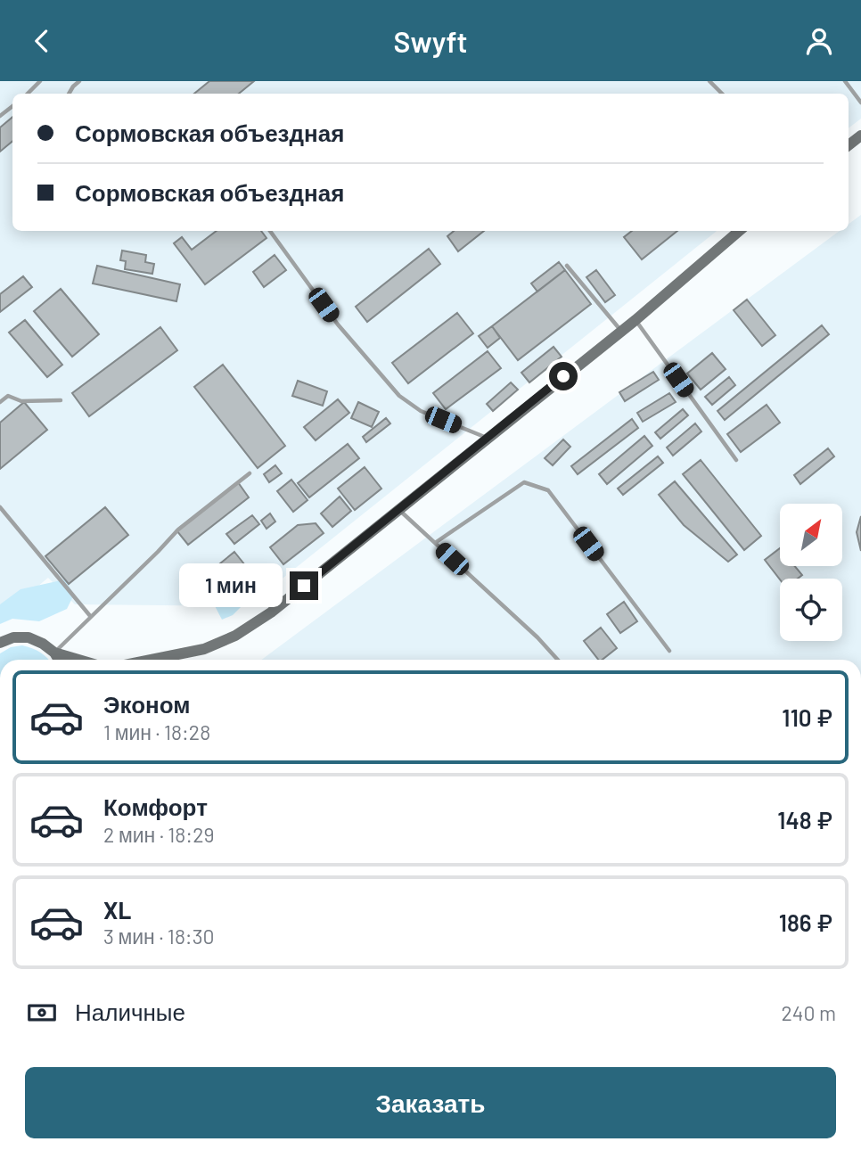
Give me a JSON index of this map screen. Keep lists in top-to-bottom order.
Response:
{
  "north": "top right",
  "page": {
    "header": "Swyft",
    "banner": ["Сормовская объездная", "Сормовская объездная"],
    "bubble": "1 мин",
    "list": [
      {
        "name": "Эконом",
        "note": "1 мин · 18:28",
        "value": "110 ₽"
      },
      {
        "name": "Комфорт",
        "note": "2 мин · 18:29",
        "value": "148 ₽"
      },
      {
        "name": "XL",
        "note": "3 мин · 18:30",
        "value": "186 ₽"
      }
    ],
    "pay": ["Наличные", "240 m"],
    "buttons": "Заказать"
  }
}
